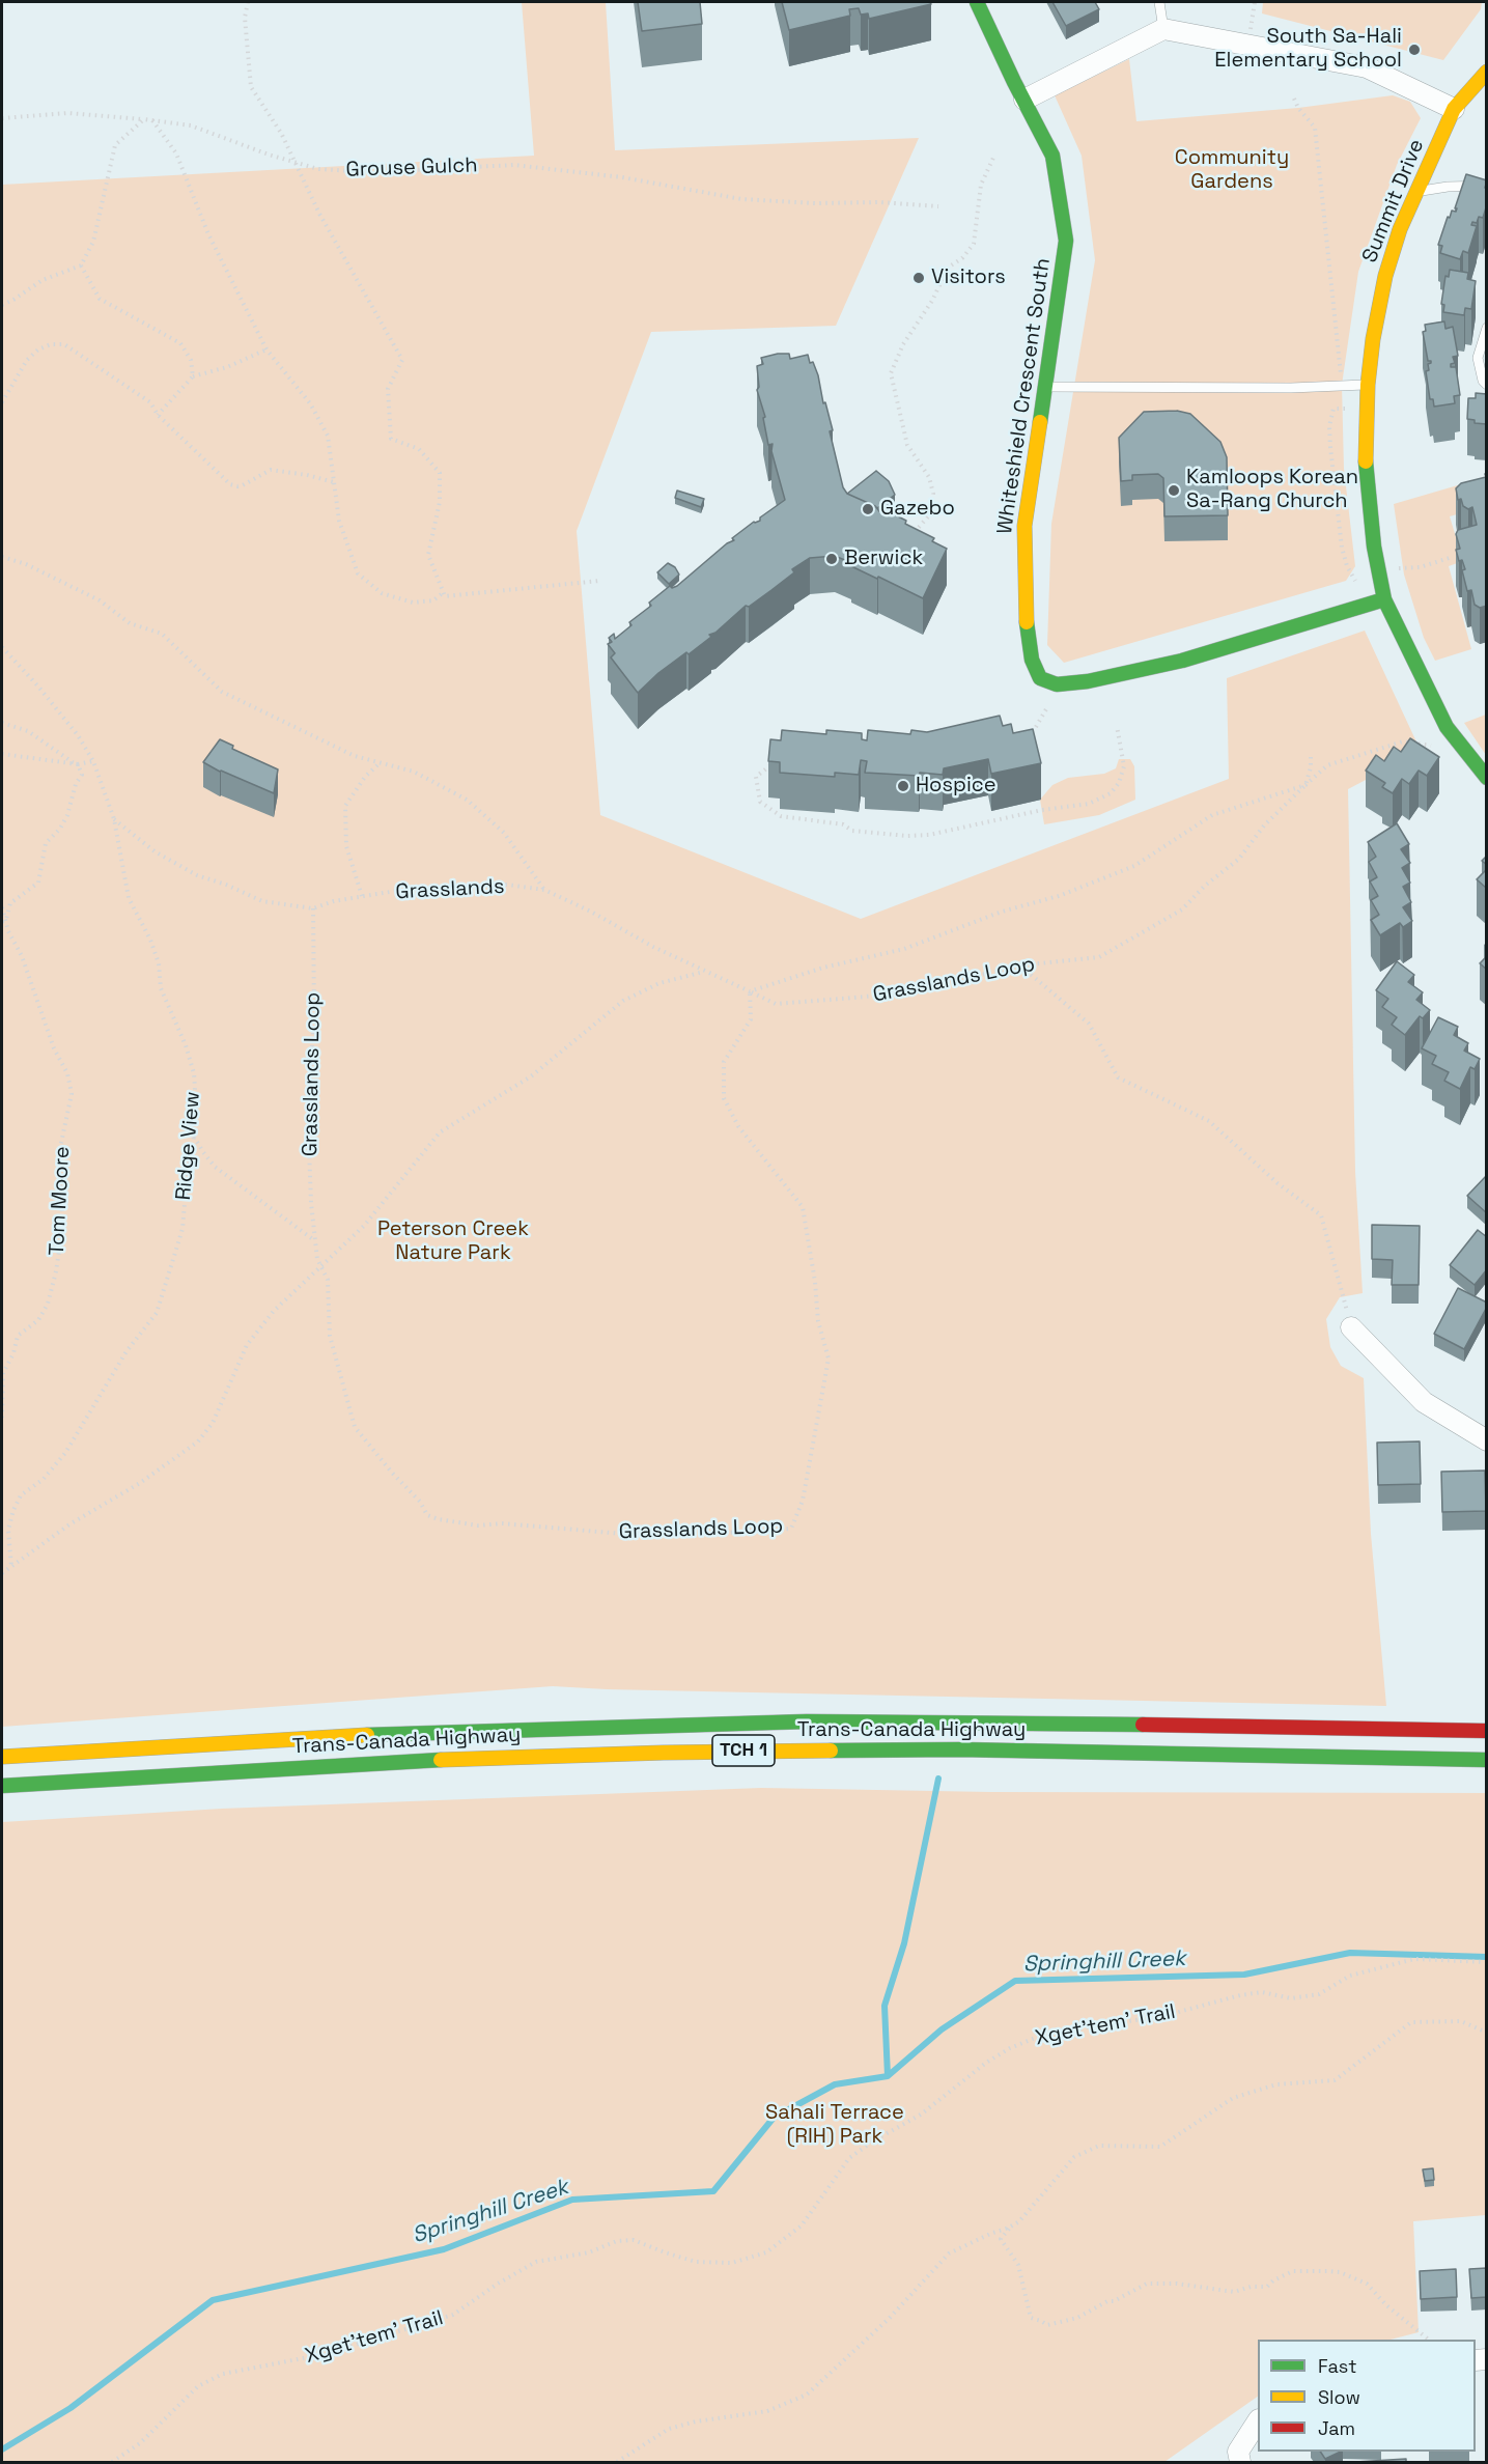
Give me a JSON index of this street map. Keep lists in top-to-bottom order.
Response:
{
  "streets": {
    "main road": [
      "Summit Drive",
      "Whiteshield Crescent South",
      "Trans-Canada Highway",
      "TCH 1"
    ],
    "path": [
      "Grouse Gulch",
      "Grasslands",
      "Grasslands Loop",
      "Ridge View",
      "Tom Moore",
      "Xget'tem' Trail"
    ]
  },
  "crossings": [
    ["Summit Drive", "Whiteshield Crescent South"],
    ["Grasslands", "Grasslands Loop"],
    ["Grasslands", "Ridge View"]
  ],
  "water": ["Springhill Creek"],
  "parks": ["Community Gardens", "Peterson Creek Nature Park", "Sahali Terrace (RIH) Park"],
  "places": [
    "South Sa-Hali Elementary School",
    "Visitors",
    "Kamloops Korean Sa-Rang Church",
    "Gazebo",
    "Berwick",
    "Hospice"
  ],
  "legend": ["Fast", "Slow", "Jam"]
}
